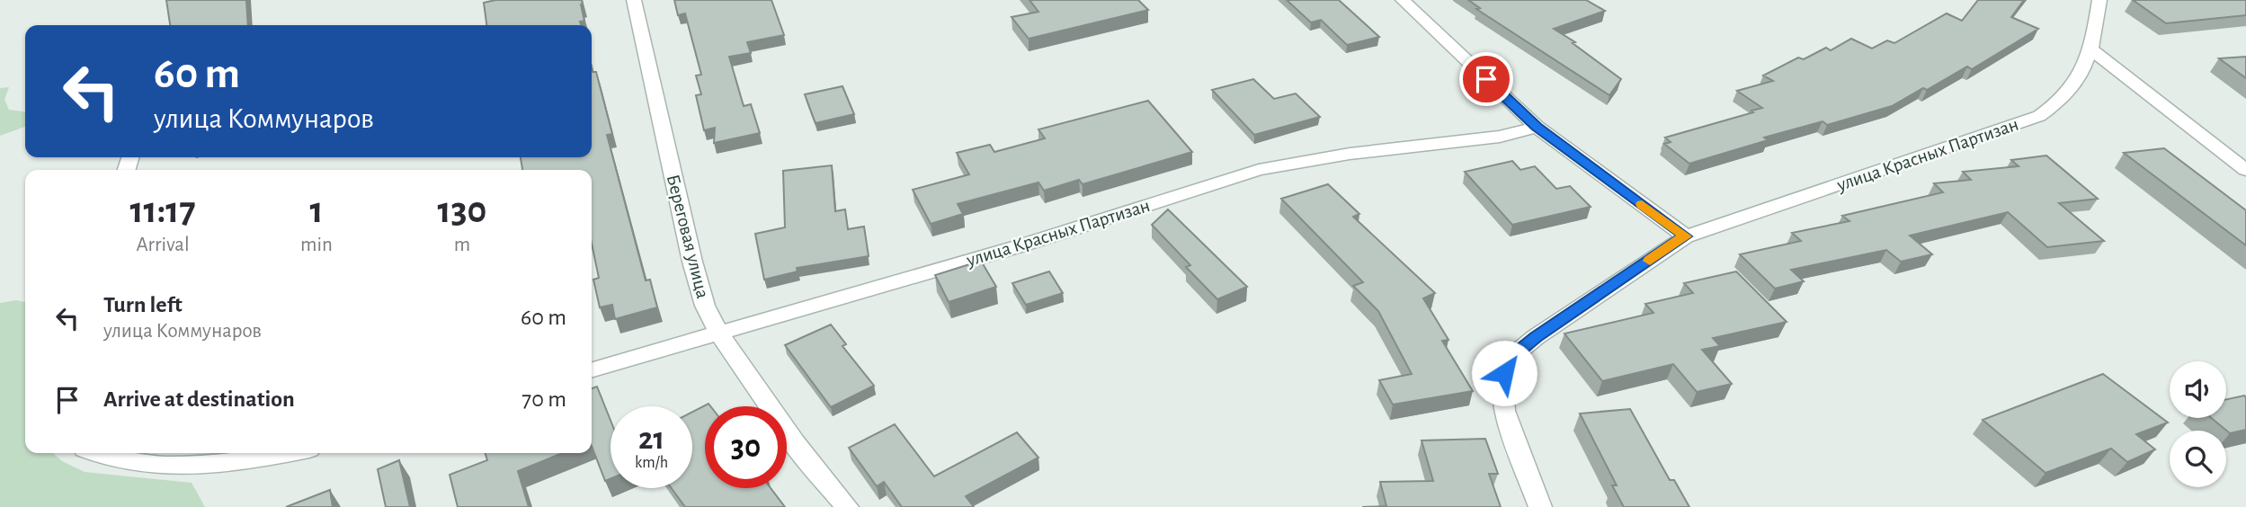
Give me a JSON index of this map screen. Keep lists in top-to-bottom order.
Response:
{
  "streets": {
    "street": ["улица Красных Партизан", "Береговая улица"]
  },
  "crossings": [
    ["улица Красных Партизан", "Береговая улица"]
  ],
  "page": {
    "turn": ["60 m", "улица Коммунаров"],
    "eta": [
      "11:17",
      "Arrival",
      "1",
      "min",
      "130",
      "m"
    ],
    "list": [
      {
        "name": "Turn left",
        "note": "улица Коммунаров",
        "value": "60 m"
      },
      {
        "name": "Arrive at destination",
        "value": "70 m"
      }
    ],
    "speed": "21 km/h",
    "limit": "30"
  }
}
